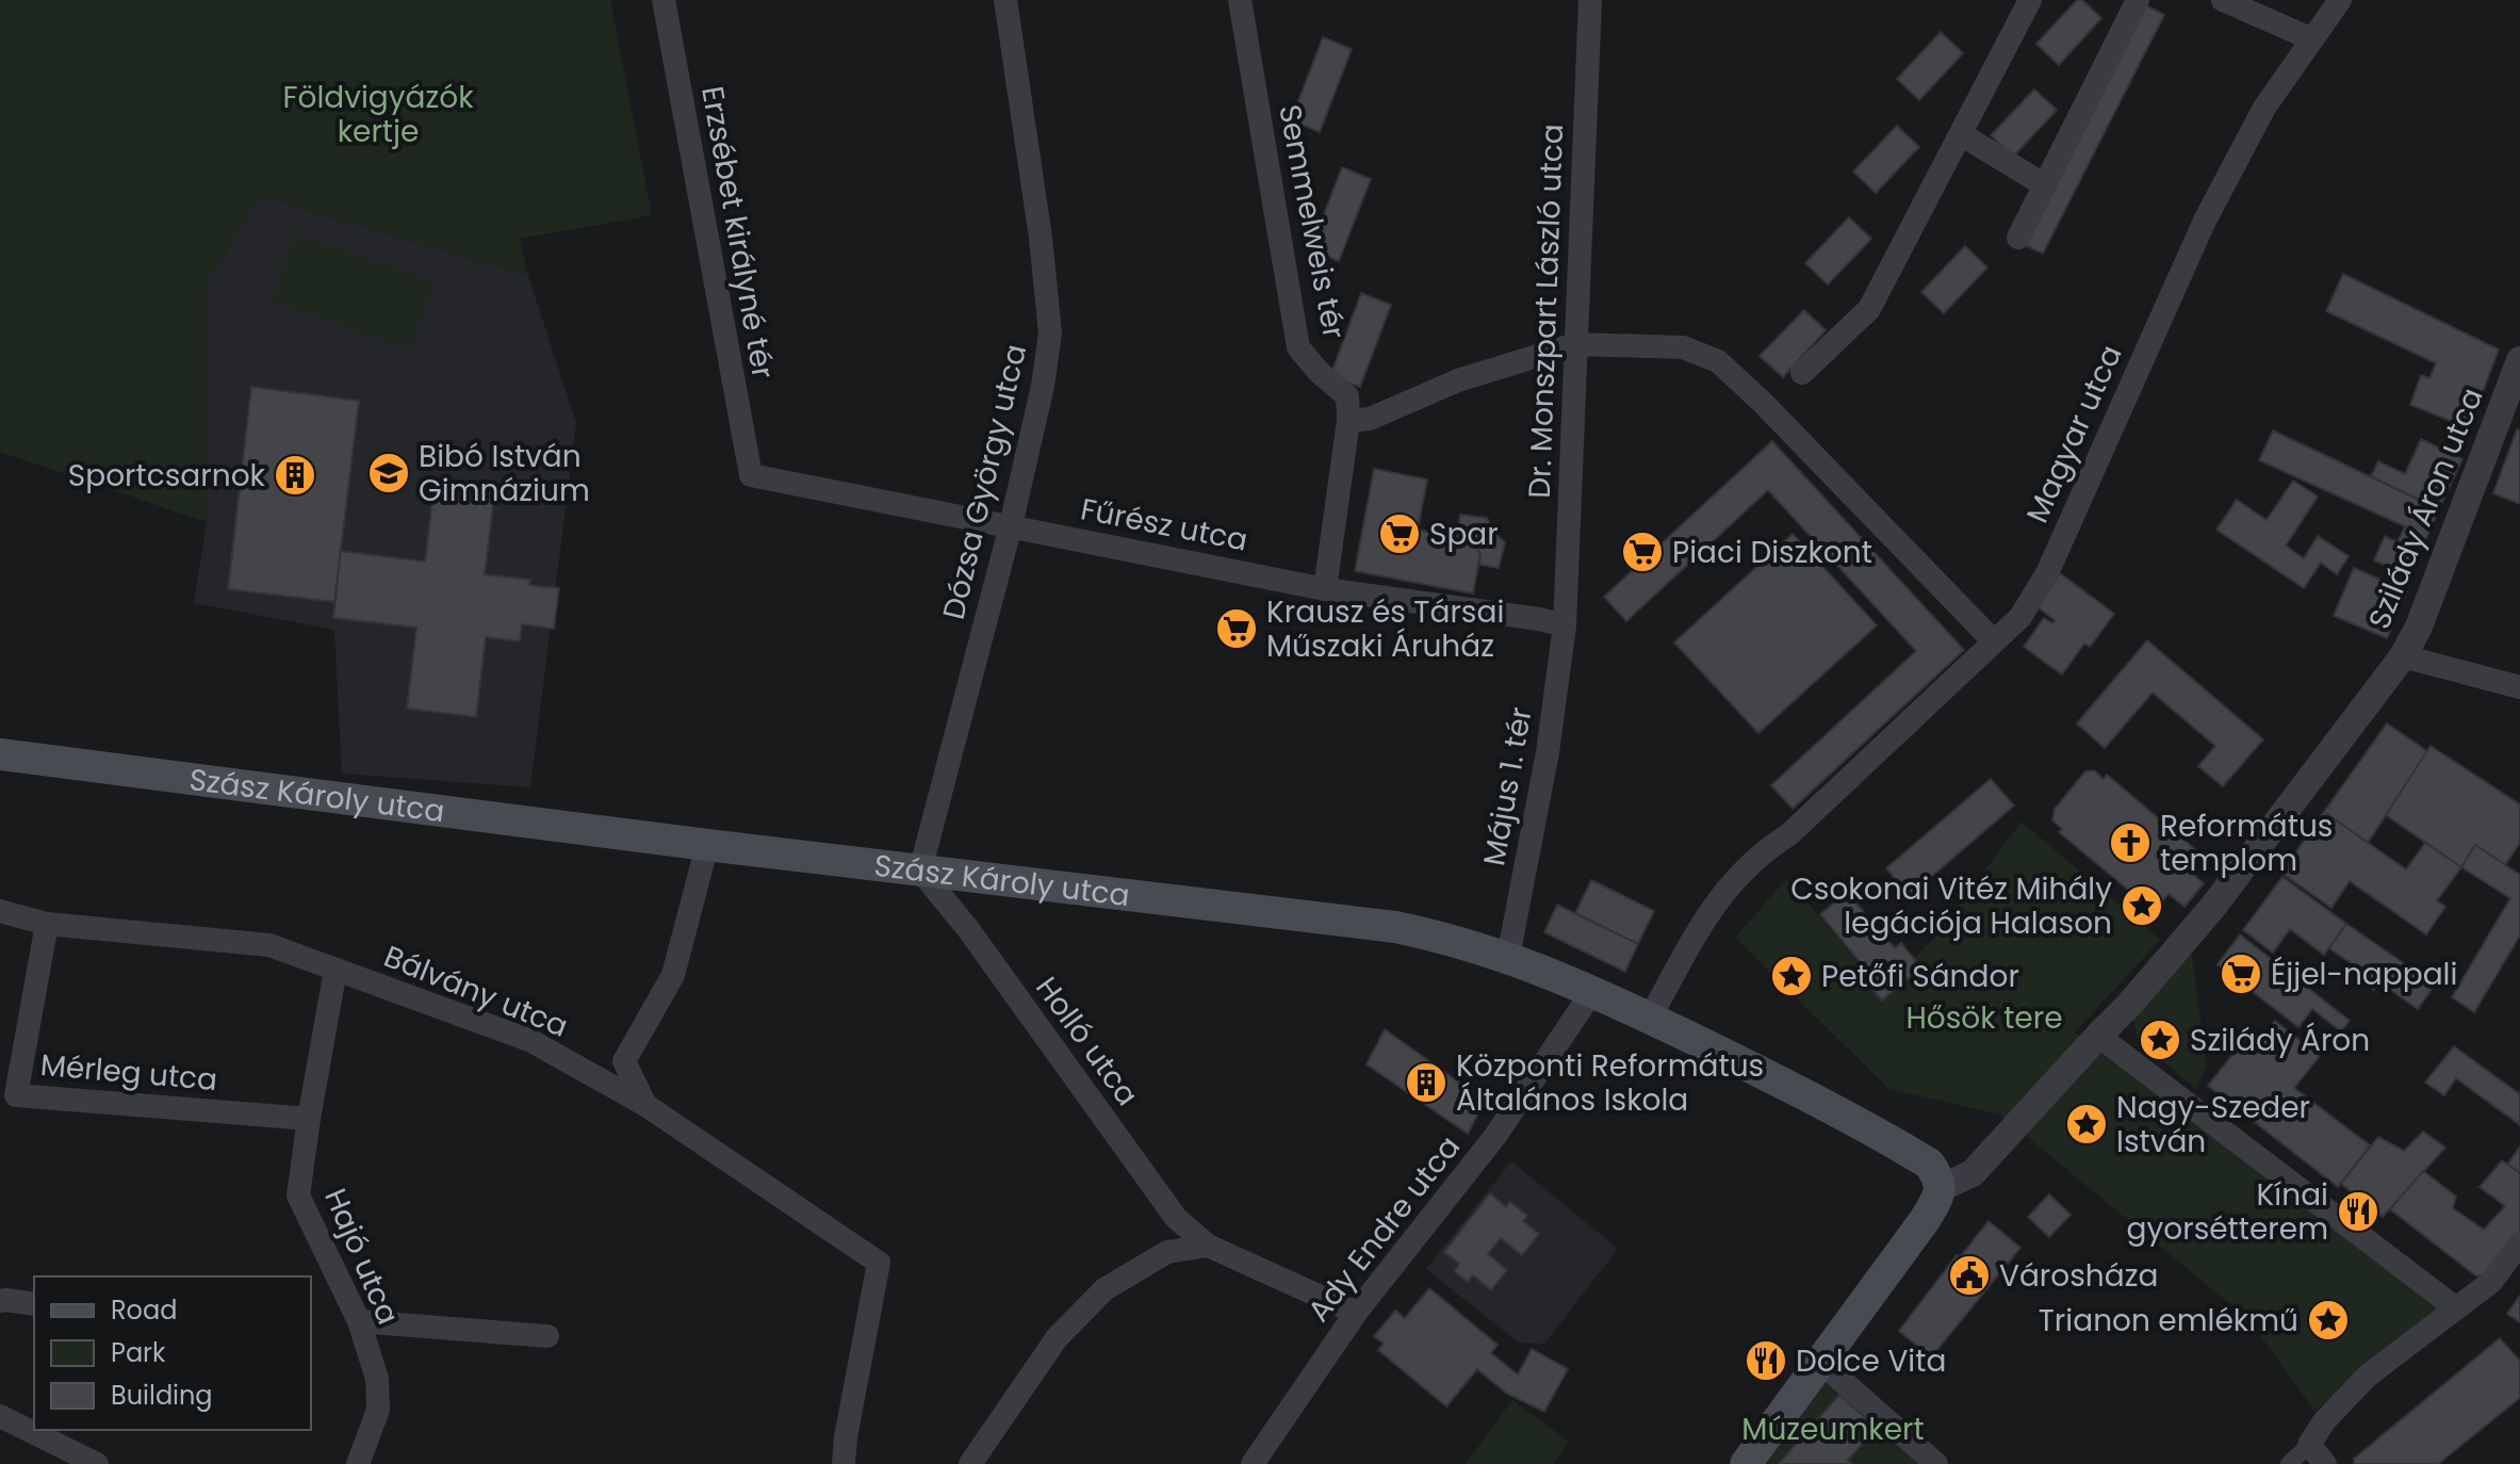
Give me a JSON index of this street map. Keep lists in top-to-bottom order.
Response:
{
  "streets": {
    "main road": ["Szász Károly utca"],
    "street": [
      "Semmelweis tér",
      "Erzsébet királyné tér",
      "Dr. Monszpart László utca",
      "Magyar utca",
      "Dózsa György utca",
      "Szilády Áron utca",
      "Fűrész utca",
      "Május 1. tér",
      "Bálvány utca",
      "Holló utca",
      "Mérleg utca",
      "Ady Endre utca",
      "Hajó utca"
    ]
  },
  "crossings": [
    ["Erzsébet királyné tér", "Fűrész utca"],
    ["Dr. Monszpart László utca", "Fűrész utca"],
    ["Dr. Monszpart László utca", "Május 1. tér"],
    ["Magyar utca", "Szász Károly utca"],
    ["Dózsa György utca", "Fűrész utca"],
    ["Dózsa György utca", "Szász Károly utca"],
    ["Dózsa György utca", "Holló utca"],
    ["Fűrész utca", "Május 1. tér"],
    ["Május 1. tér", "Szász Károly utca"],
    ["Szász Károly utca", "Holló utca"],
    ["Szász Károly utca", "Ady Endre utca"],
    ["Bálvány utca", "Mérleg utca"],
    ["Bálvány utca", "Hajó utca"],
    ["Holló utca", "Ady Endre utca"],
    ["Mérleg utca", "Hajó utca"]
  ],
  "parks": ["Földvigyázók kertje", "Hősök tere", "Múzeumkert"],
  "places": {
    "school or university": ["Bibó István Gimnázium"],
    "building": ["Sportcsarnok", "Központi Református Általános Iskola"],
    "supermarket": [
      "Spar",
      "Piaci Diszkont",
      "Krausz és Társai Műszaki Áruház",
      "Éjjel-nappali"
    ],
    "church": ["Református templom"],
    "place": [
      "Csokonai Vitéz Mihály legációja Halason",
      "Petőfi Sándor",
      "Szilády Áron",
      "Nagy-Szeder István",
      "Trianon emlékmű"
    ],
    "restaurant": ["Kínai gyorsétterem", "Dolce Vita"],
    "public building": ["Városháza"]
  },
  "legend": ["Road", "Park", "Building"]
}
